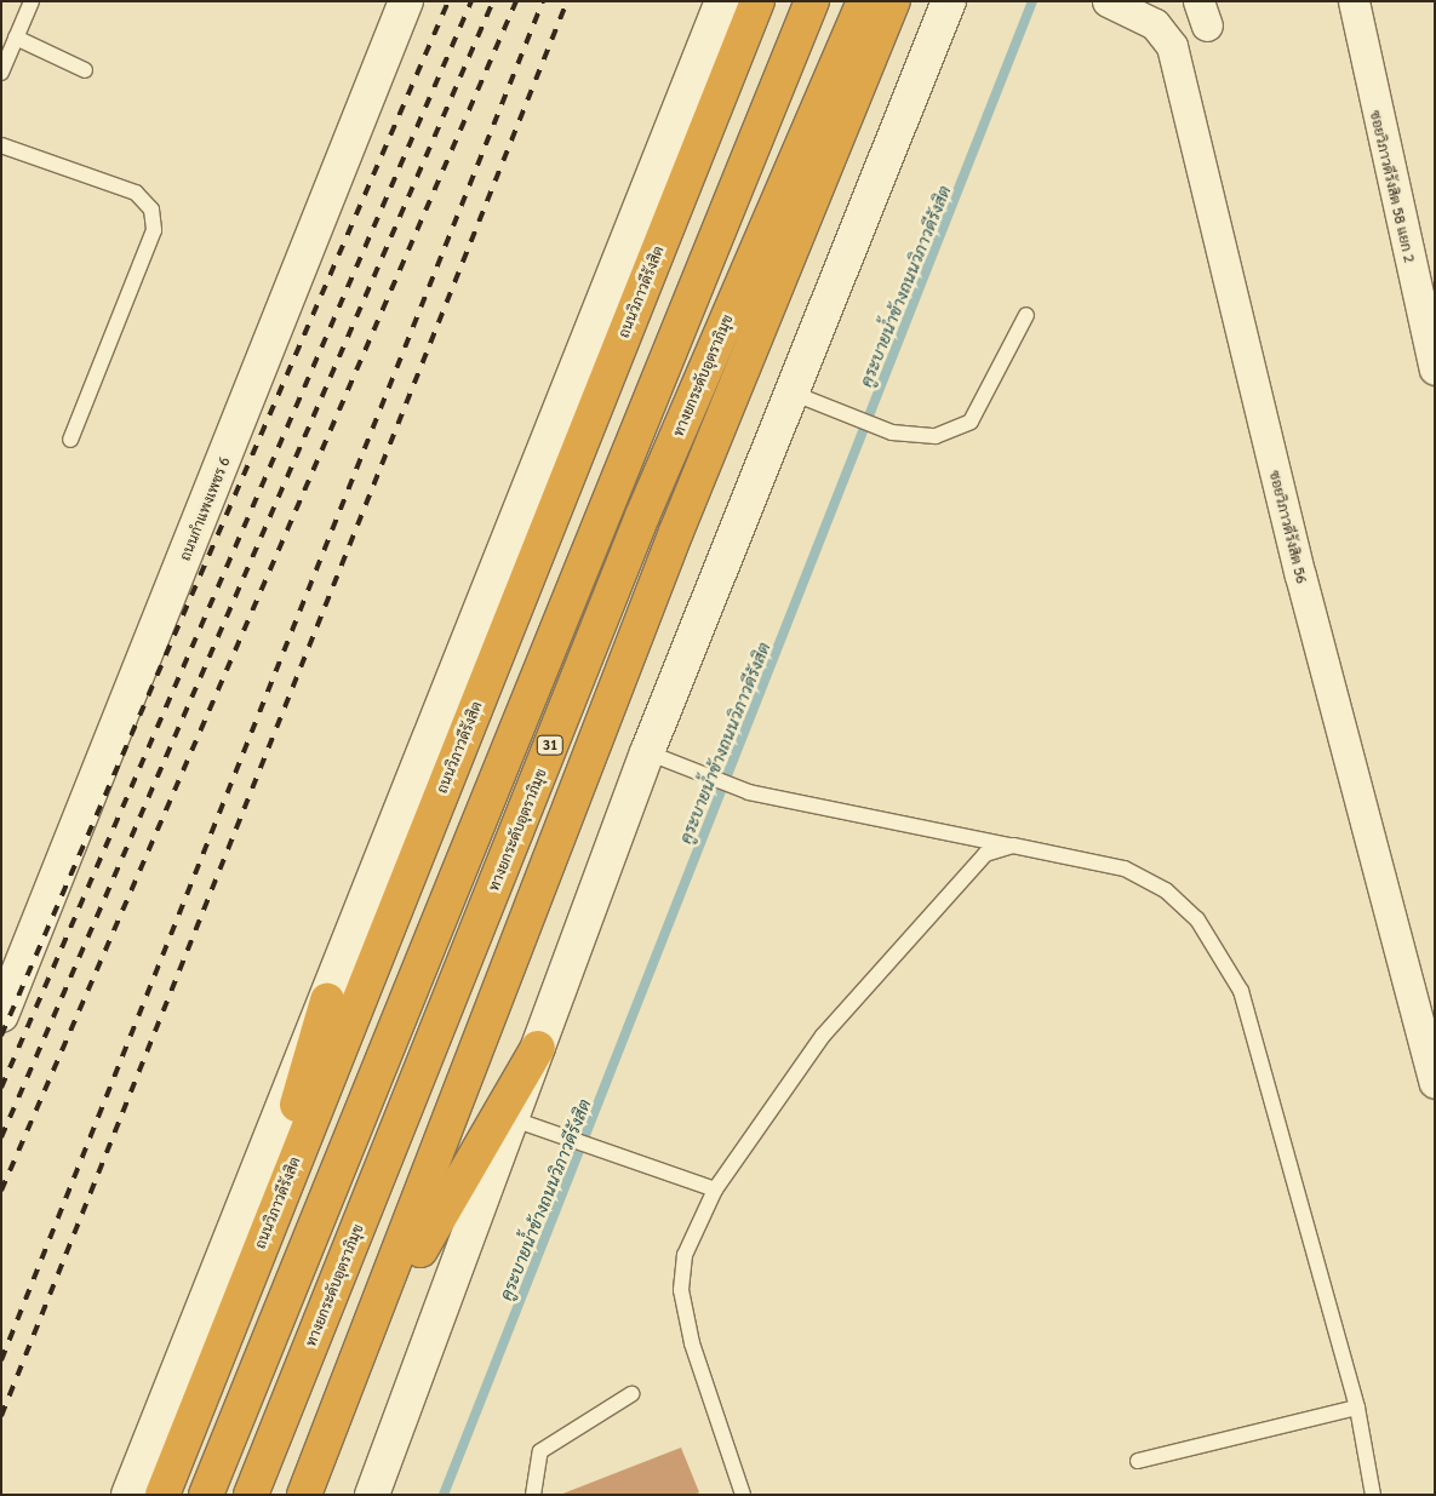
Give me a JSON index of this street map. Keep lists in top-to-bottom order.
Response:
{
  "streets": {
    "highway": ["ถนนวิภาวดีรังสิต", "ทางยกระดับอุตราภิมุข", "31"],
    "main road": ["ถนนกำแพงเพชร 6"],
    "street": ["ซอยวิภาวดีรังสิต 58 แยก 2", "ซอยวิภาวดีรังสิต 56"]
  },
  "water": ["คูระบายน้ำข้างถนนวิภาวดีรังสิต"]
}
